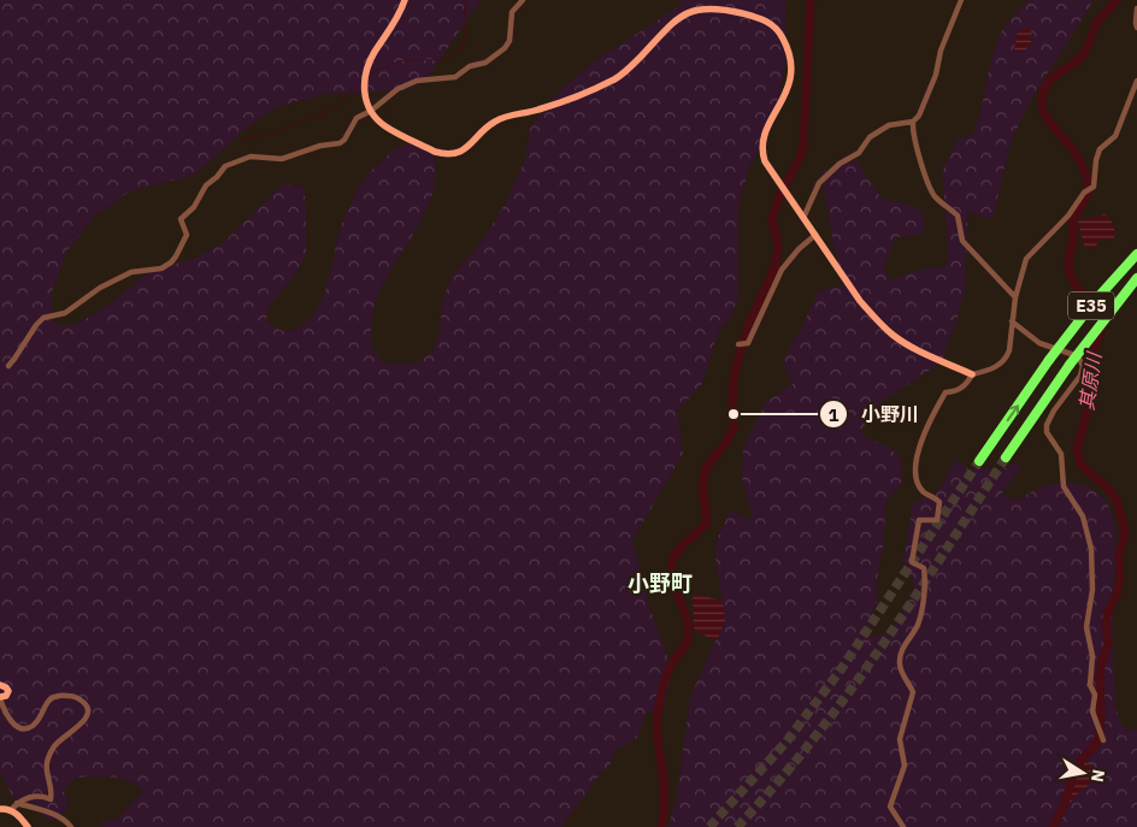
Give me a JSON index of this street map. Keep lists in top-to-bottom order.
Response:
{
  "streets": {
    "highway": ["E35"]
  },
  "districts": ["小野町"],
  "water": ["其原川"],
  "places": ["小野川"],
  "north": "right"
}
